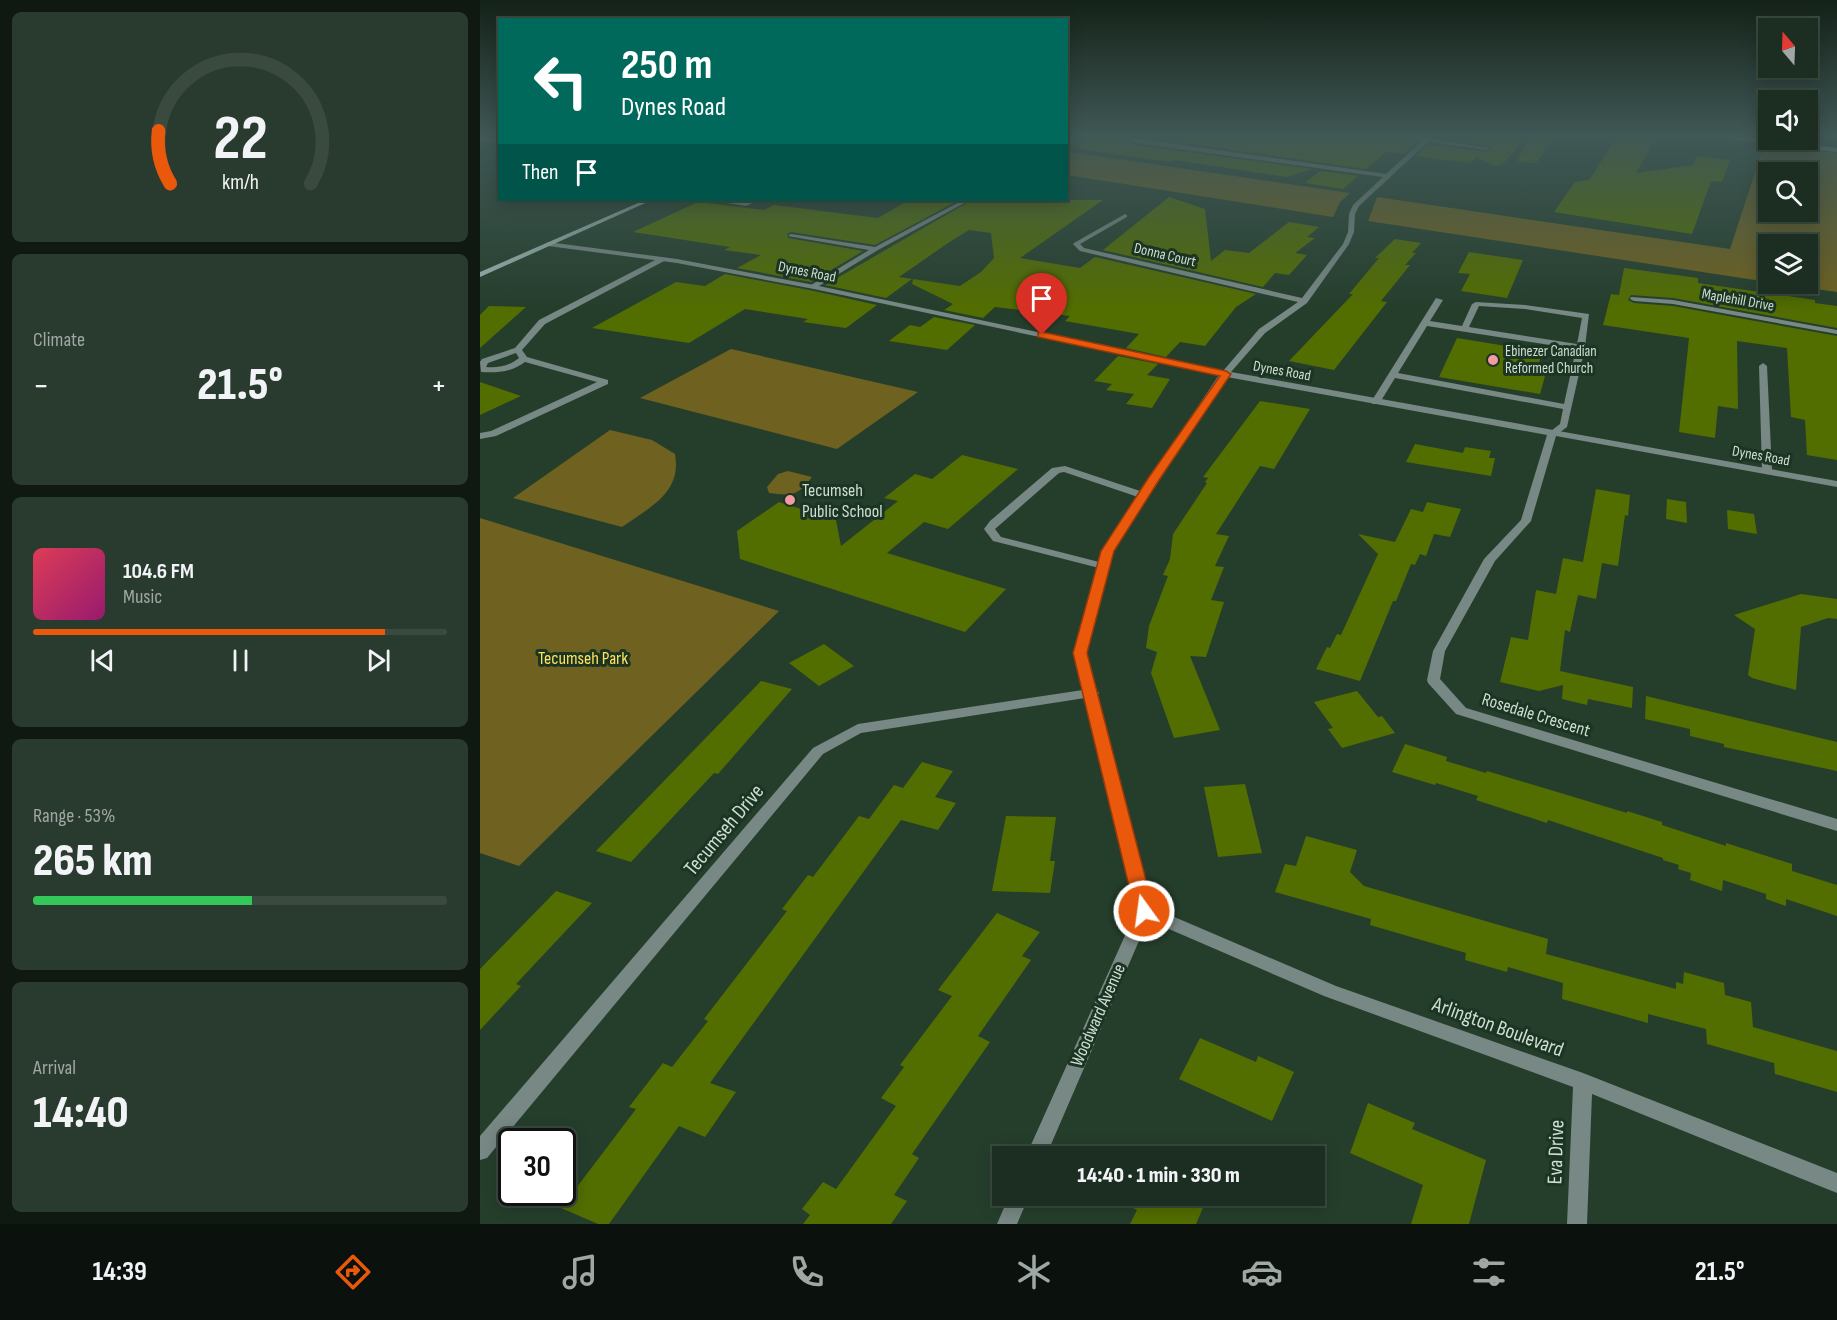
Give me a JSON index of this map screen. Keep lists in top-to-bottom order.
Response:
{
  "streets": {
    "street": [
      "Donna Court",
      "Dynes Road",
      "Maplehill Drive",
      "Rosedale Crescent",
      "Tecumseh Drive",
      "Woodward Avenue",
      "Arlington Boulevard",
      "Eva Drive"
    ]
  },
  "crossings": [
    ["Dynes Road", "Rosedale Crescent"],
    ["Woodward Avenue", "Arlington Boulevard"],
    ["Arlington Boulevard", "Eva Drive"]
  ],
  "parks": ["Tecumseh Park"],
  "places": ["Ebinezer Canadian Reformed Church", "Tecumseh Public School"],
  "north": "top",
  "page": {
    "turn": ["250 m", "Dynes Road"],
    "then": "Then",
    "tile": [
      "Climate",
      ["Range · 53%", "265 km"],
      ["Arrival", "14:40"]
    ],
    "heat": ["−", "21.5°", "+"],
    "song": ["104.6 FM", "Music"],
    "limit": "30",
    "trip": "14:40 · 1 min · 330 m",
    "tabs": ["14:39", "21.5°"],
    "gauge": ["22", "km/h"]
  }
}
